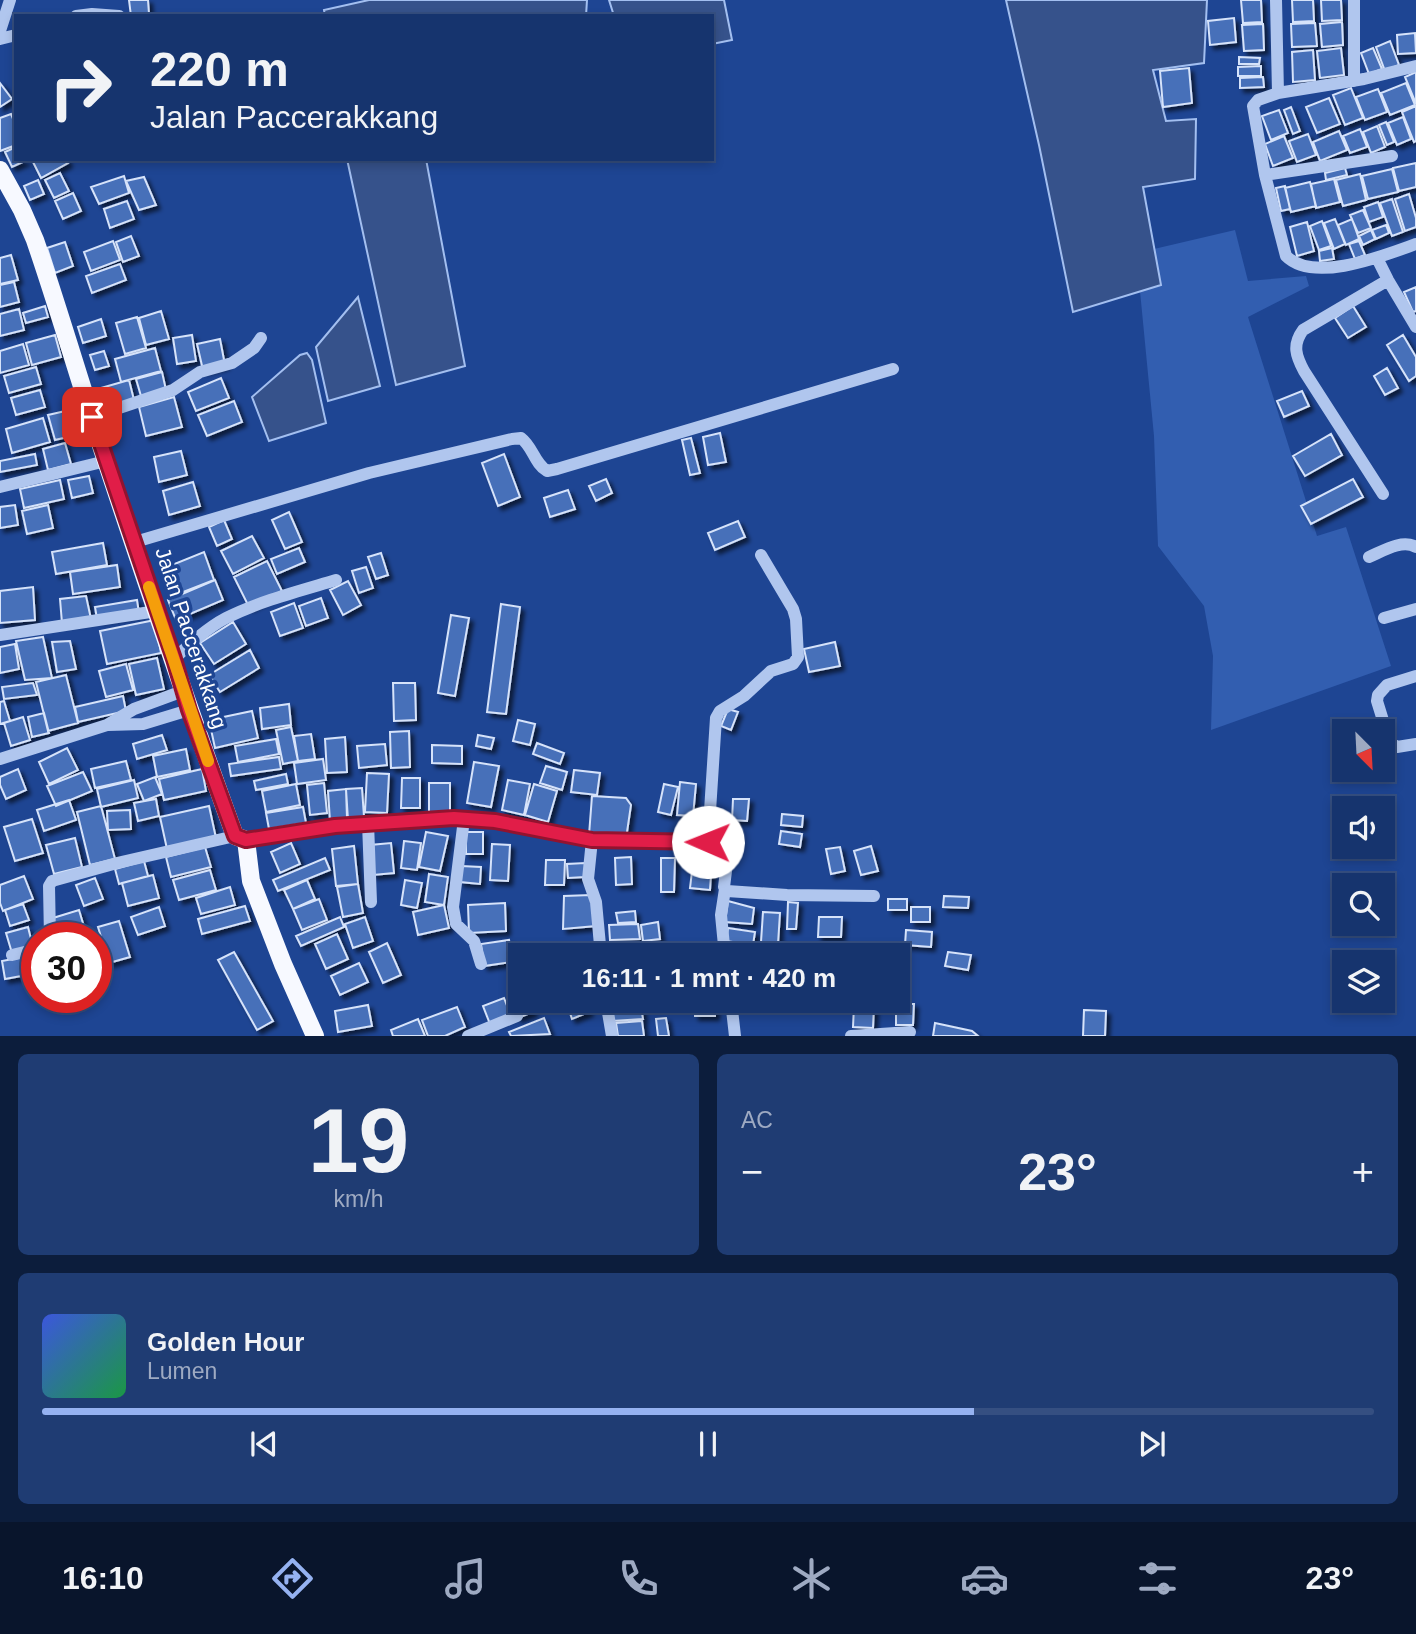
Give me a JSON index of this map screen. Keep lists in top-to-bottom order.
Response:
{
  "streets": {
    "main road": ["Jalan Paccerakkang"]
  },
  "north": "bottom right",
  "page": {
    "turn": ["220 m", "Jalan Paccerakkang"],
    "limit": "30",
    "trip": "16:11 · 1 mnt · 420 m",
    "tile": [
      ["19", "km/h"],
      "AC"
    ],
    "heat": ["−", "23°", "+"],
    "song": ["Golden Hour", "Lumen"],
    "tabs": ["16:10", "23°"]
  }
}
